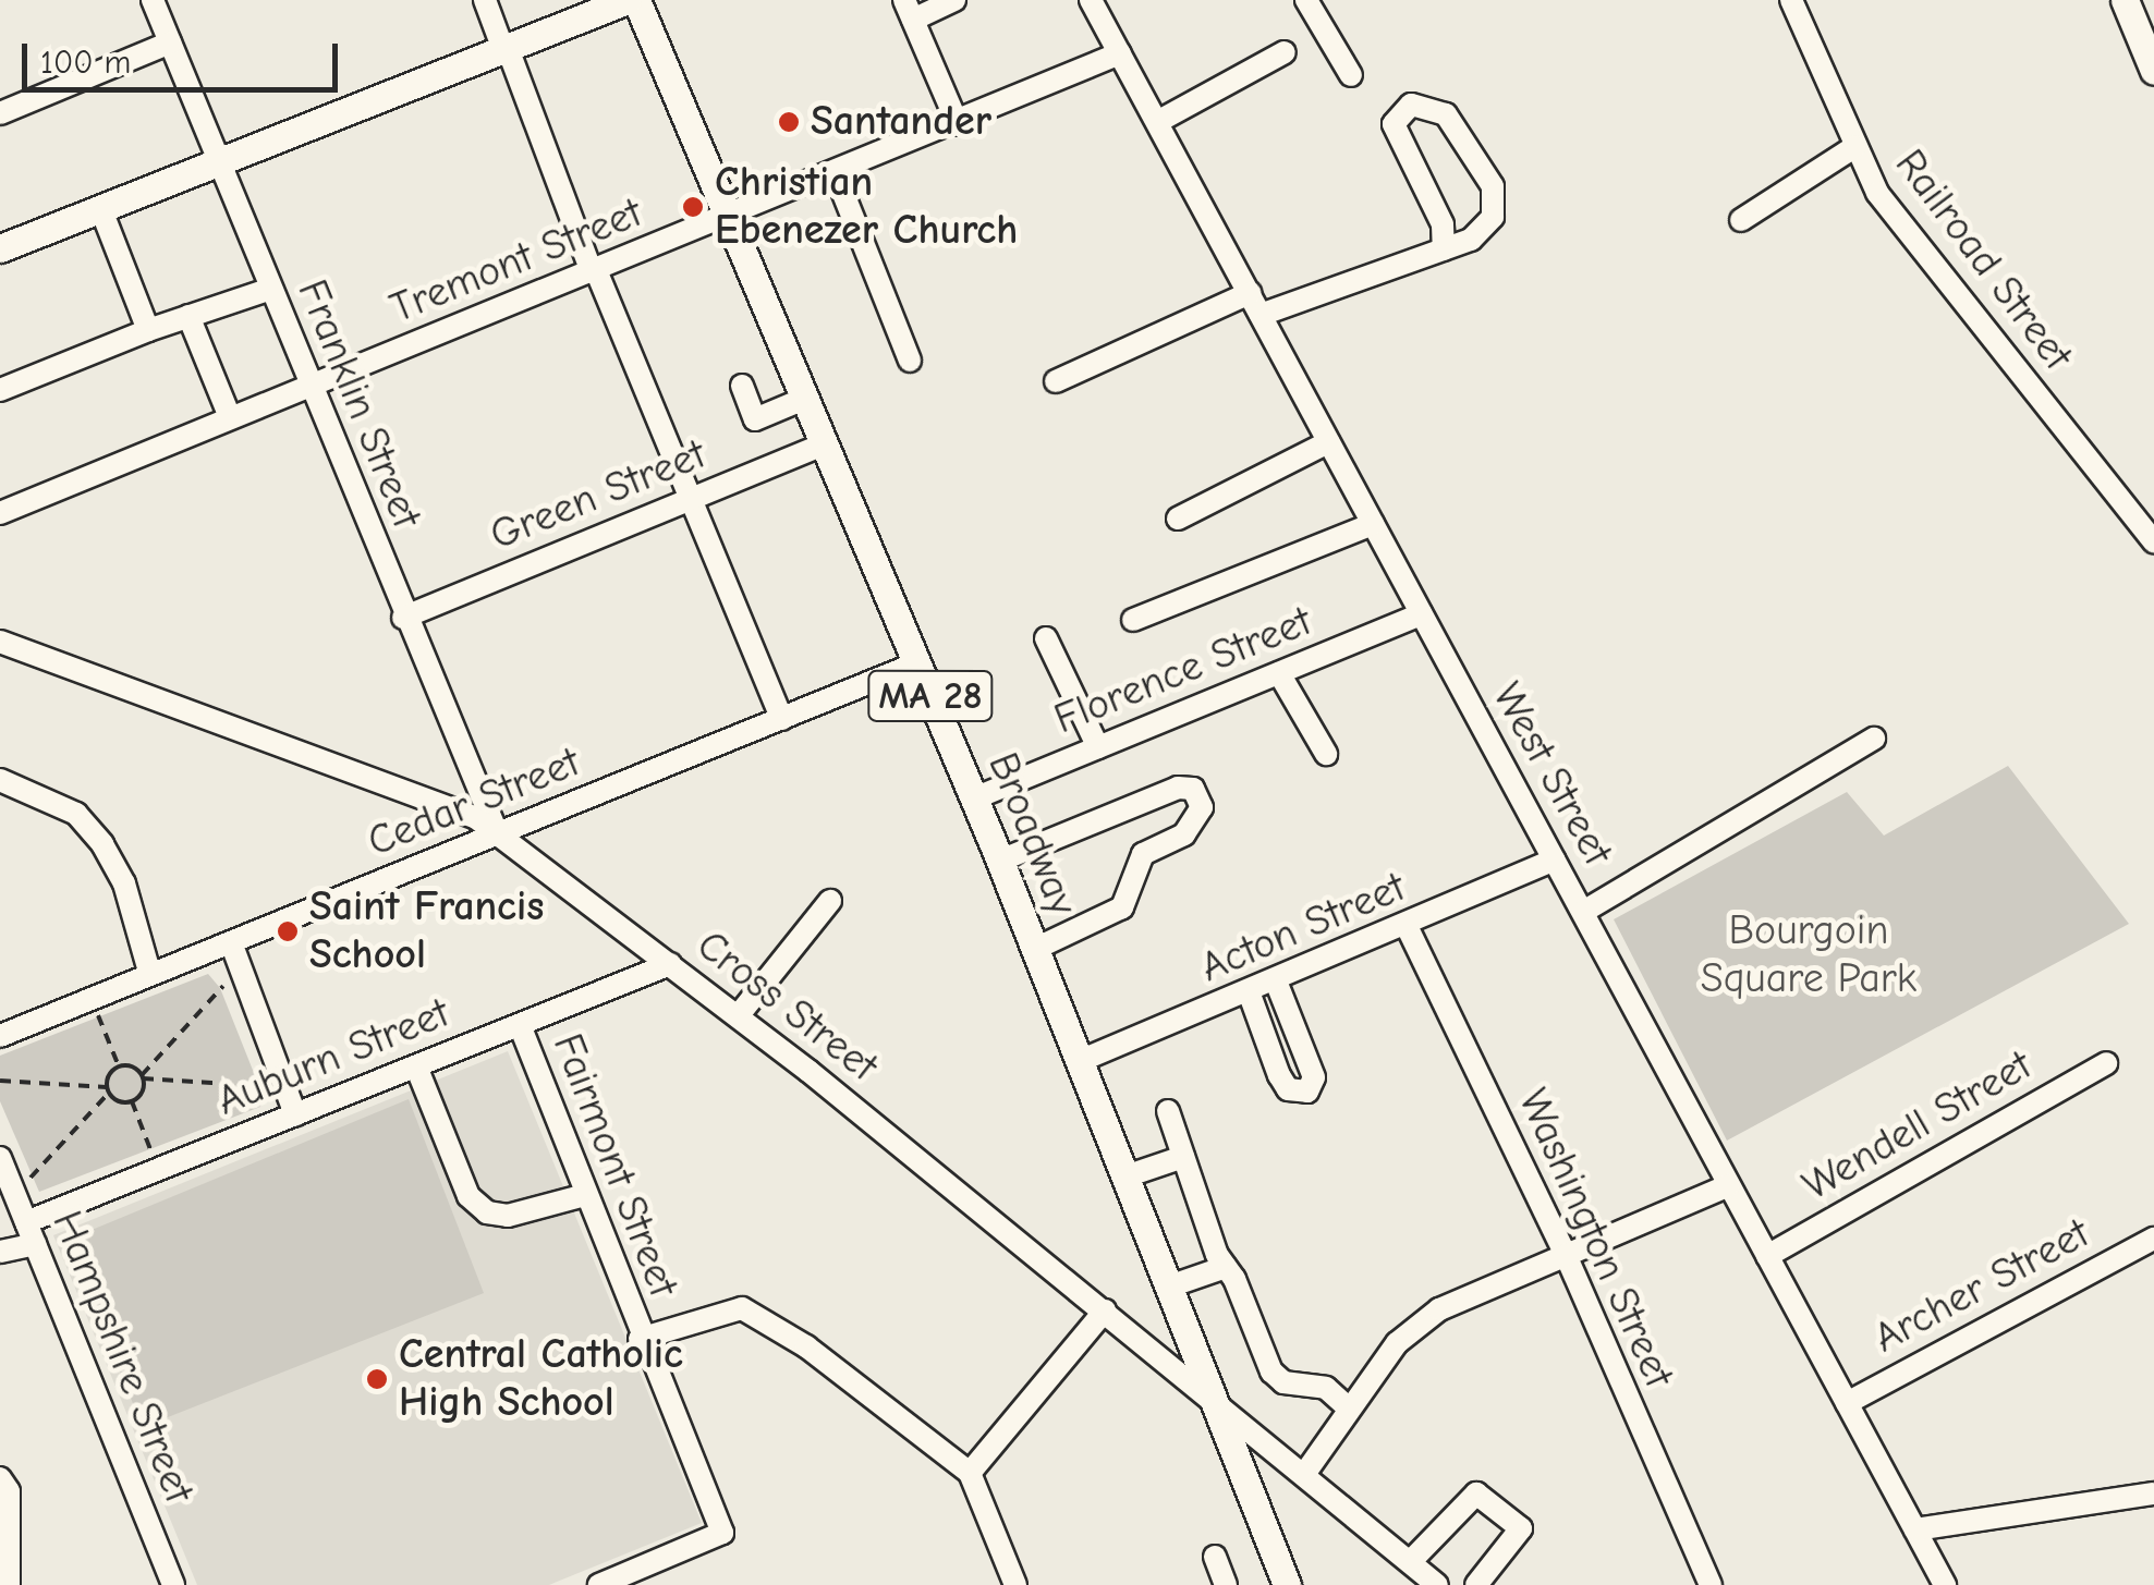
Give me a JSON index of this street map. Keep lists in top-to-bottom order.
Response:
{
  "streets": {
    "main road": ["MA 28", "Broadway"],
    "street": [
      "Railroad Street",
      "Tremont Street",
      "Franklin Street",
      "Green Street",
      "Florence Street",
      "West Street",
      "Cedar Street",
      "Acton Street",
      "Cross Street",
      "Auburn Street",
      "Wendell Street",
      "Fairmont Street",
      "Washington Street",
      "Archer Street",
      "Hampshire Street"
    ]
  },
  "crossings": [
    ["Tremont Street", "Franklin Street"],
    ["Tremont Street", "West Street"],
    ["Tremont Street", "Broadway"],
    ["Franklin Street", "Green Street"],
    ["Franklin Street", "Cedar Street"],
    ["Franklin Street", "Cross Street"],
    ["Green Street", "Broadway"],
    ["Florence Street", "West Street"],
    ["Florence Street", "Broadway"],
    ["West Street", "Acton Street"],
    ["West Street", "Wendell Street"],
    ["West Street", "Archer Street"],
    ["Cedar Street", "Broadway"],
    ["Cedar Street", "Cross Street"],
    ["Broadway", "Acton Street"],
    ["Broadway", "Cross Street"],
    ["Acton Street", "Washington Street"],
    ["Cross Street", "Auburn Street"],
    ["Auburn Street", "Fairmont Street"],
    ["Auburn Street", "Hampshire Street"]
  ],
  "parks": ["Bourgoin Square Park"],
  "places": [
    "Santander",
    "Christian Ebenezer Church",
    "Saint Francis School",
    "Central Catholic High School"
  ],
  "scale_bar": "100 m"
}
